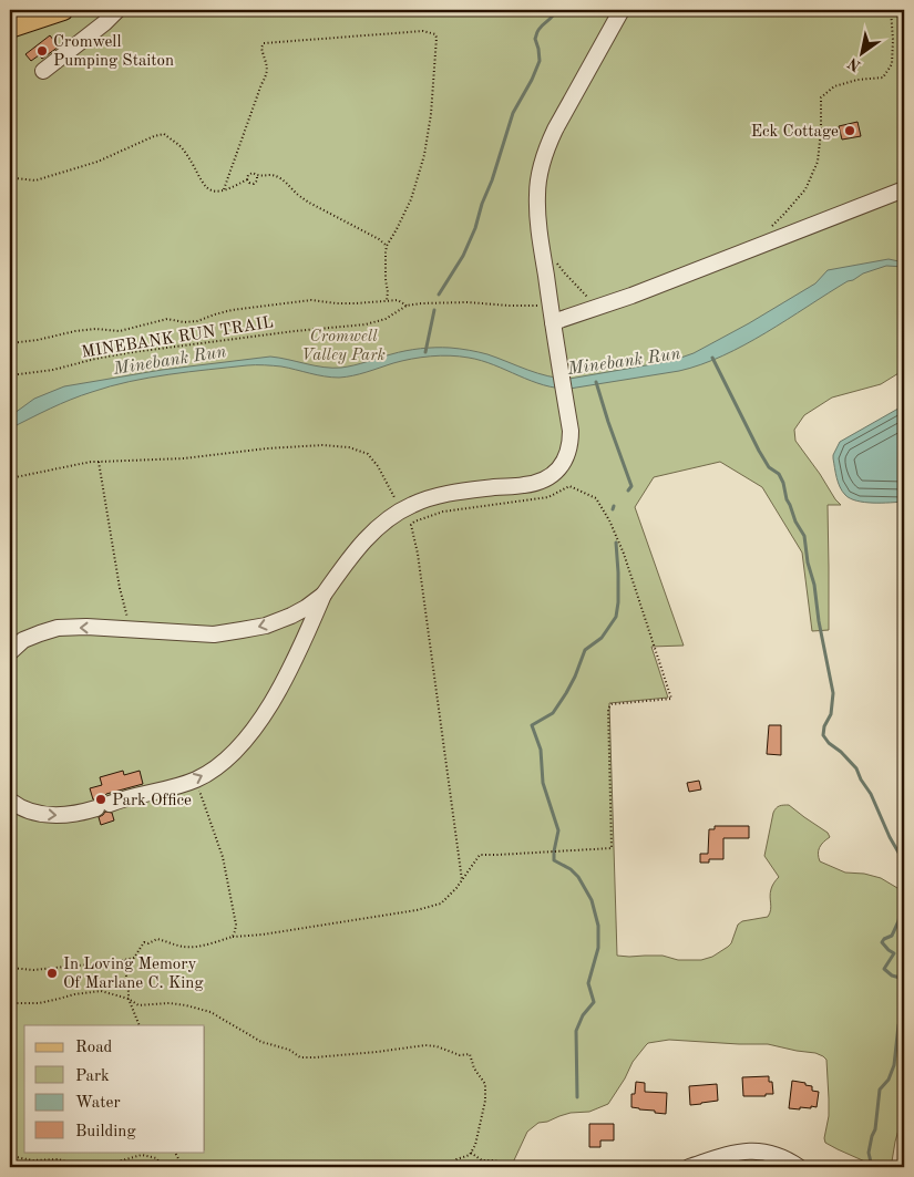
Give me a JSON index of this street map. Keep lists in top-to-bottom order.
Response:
{
  "streets": {
    "path": ["MINEBANK RUN TRAIL"]
  },
  "water": ["Minebank Run"],
  "parks": ["Cromwell Valley Park"],
  "places": [
    "Cromwell Pumping Staiton",
    "Eck Cottage",
    "Park Office",
    "In Loving Memory Of Marlane C. King"
  ],
  "legend": [
    "Road",
    "Park",
    "Water",
    "Building"
  ],
  "north": "bottom left"
}
